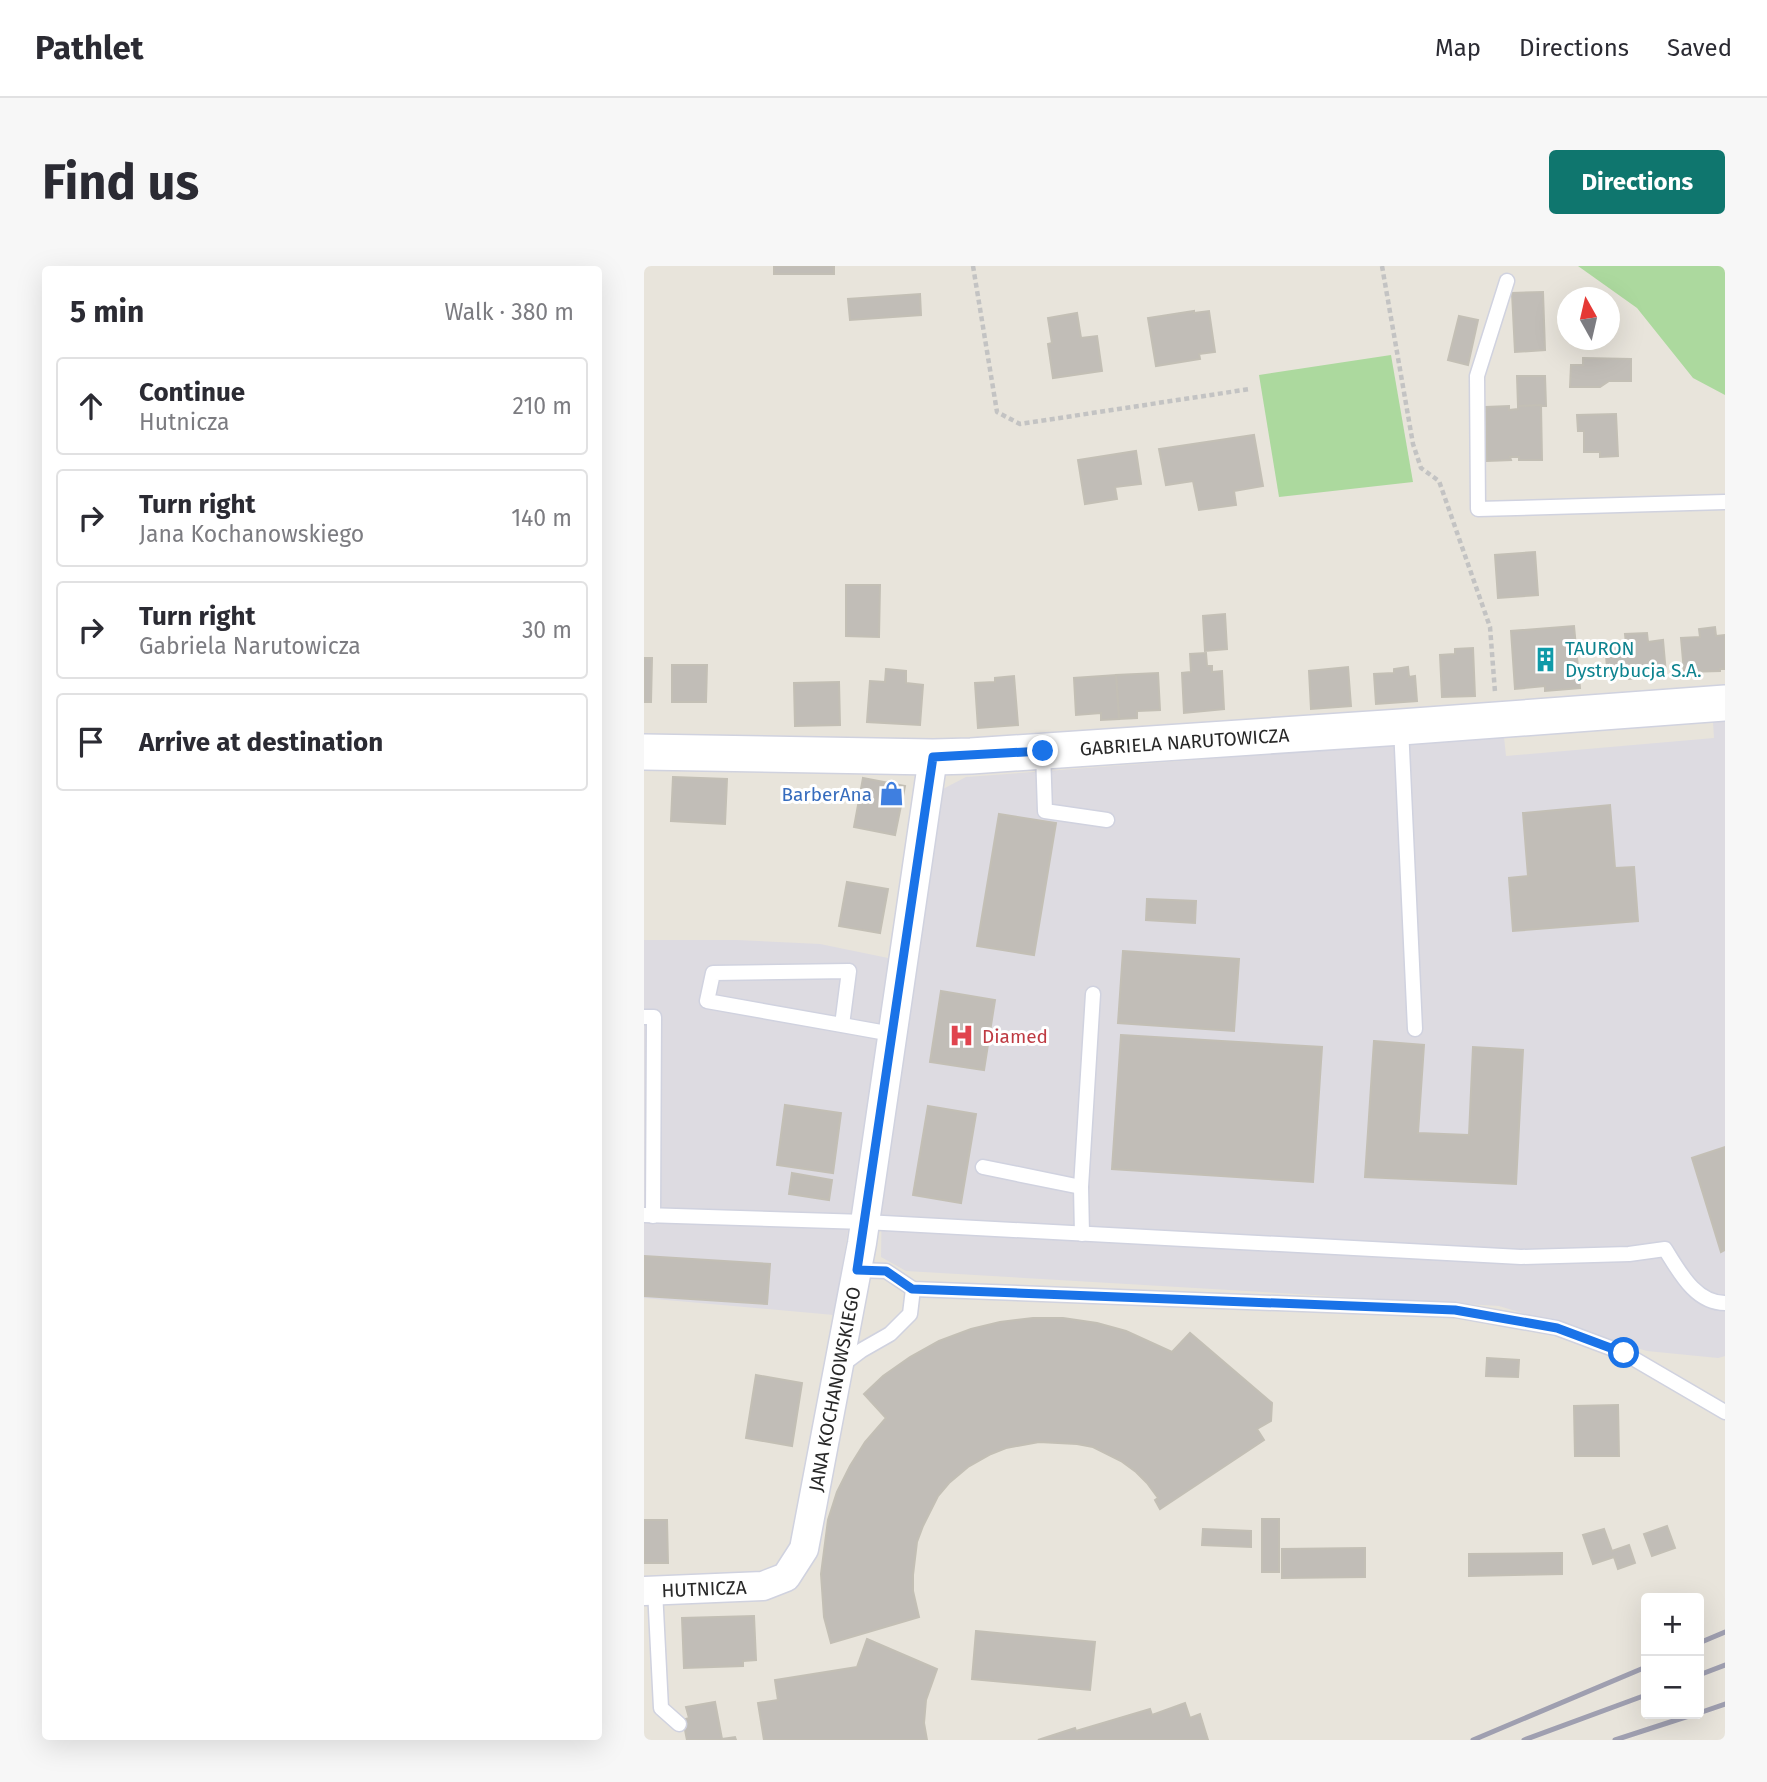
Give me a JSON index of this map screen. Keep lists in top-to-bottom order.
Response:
{
  "streets": {
    "street": ["GABRIELA NARUTOWICZA", "JANA KOCHANOWSKIEGO", "HUTNICZA"]
  },
  "crossings": [
    ["GABRIELA NARUTOWICZA", "JANA KOCHANOWSKIEGO"],
    ["JANA KOCHANOWSKIEGO", "HUTNICZA"]
  ],
  "places": {
    "building": ["TAURON Dystrybucja S.A."],
    "shop": ["BarberAna"],
    "hospital": ["Diamed"]
  },
  "north": "top",
  "page": {
    "header": "Pathlet",
    "nav": ["Map", "Directions", "Saved"],
    "buttons": "Directions",
    "title": "Find us",
    "heading": ["5 min", "Walk · 380 m"],
    "list": [
      ["Continue", "Hutnicza", "210 m"],
      ["Turn right", "Jana Kochanowskiego", "140 m"],
      ["Turn right", "Gabriela Narutowicza", "30 m"],
      "Arrive at destination"
    ],
    "map_buttons": ["+", "−"]
  }
}
